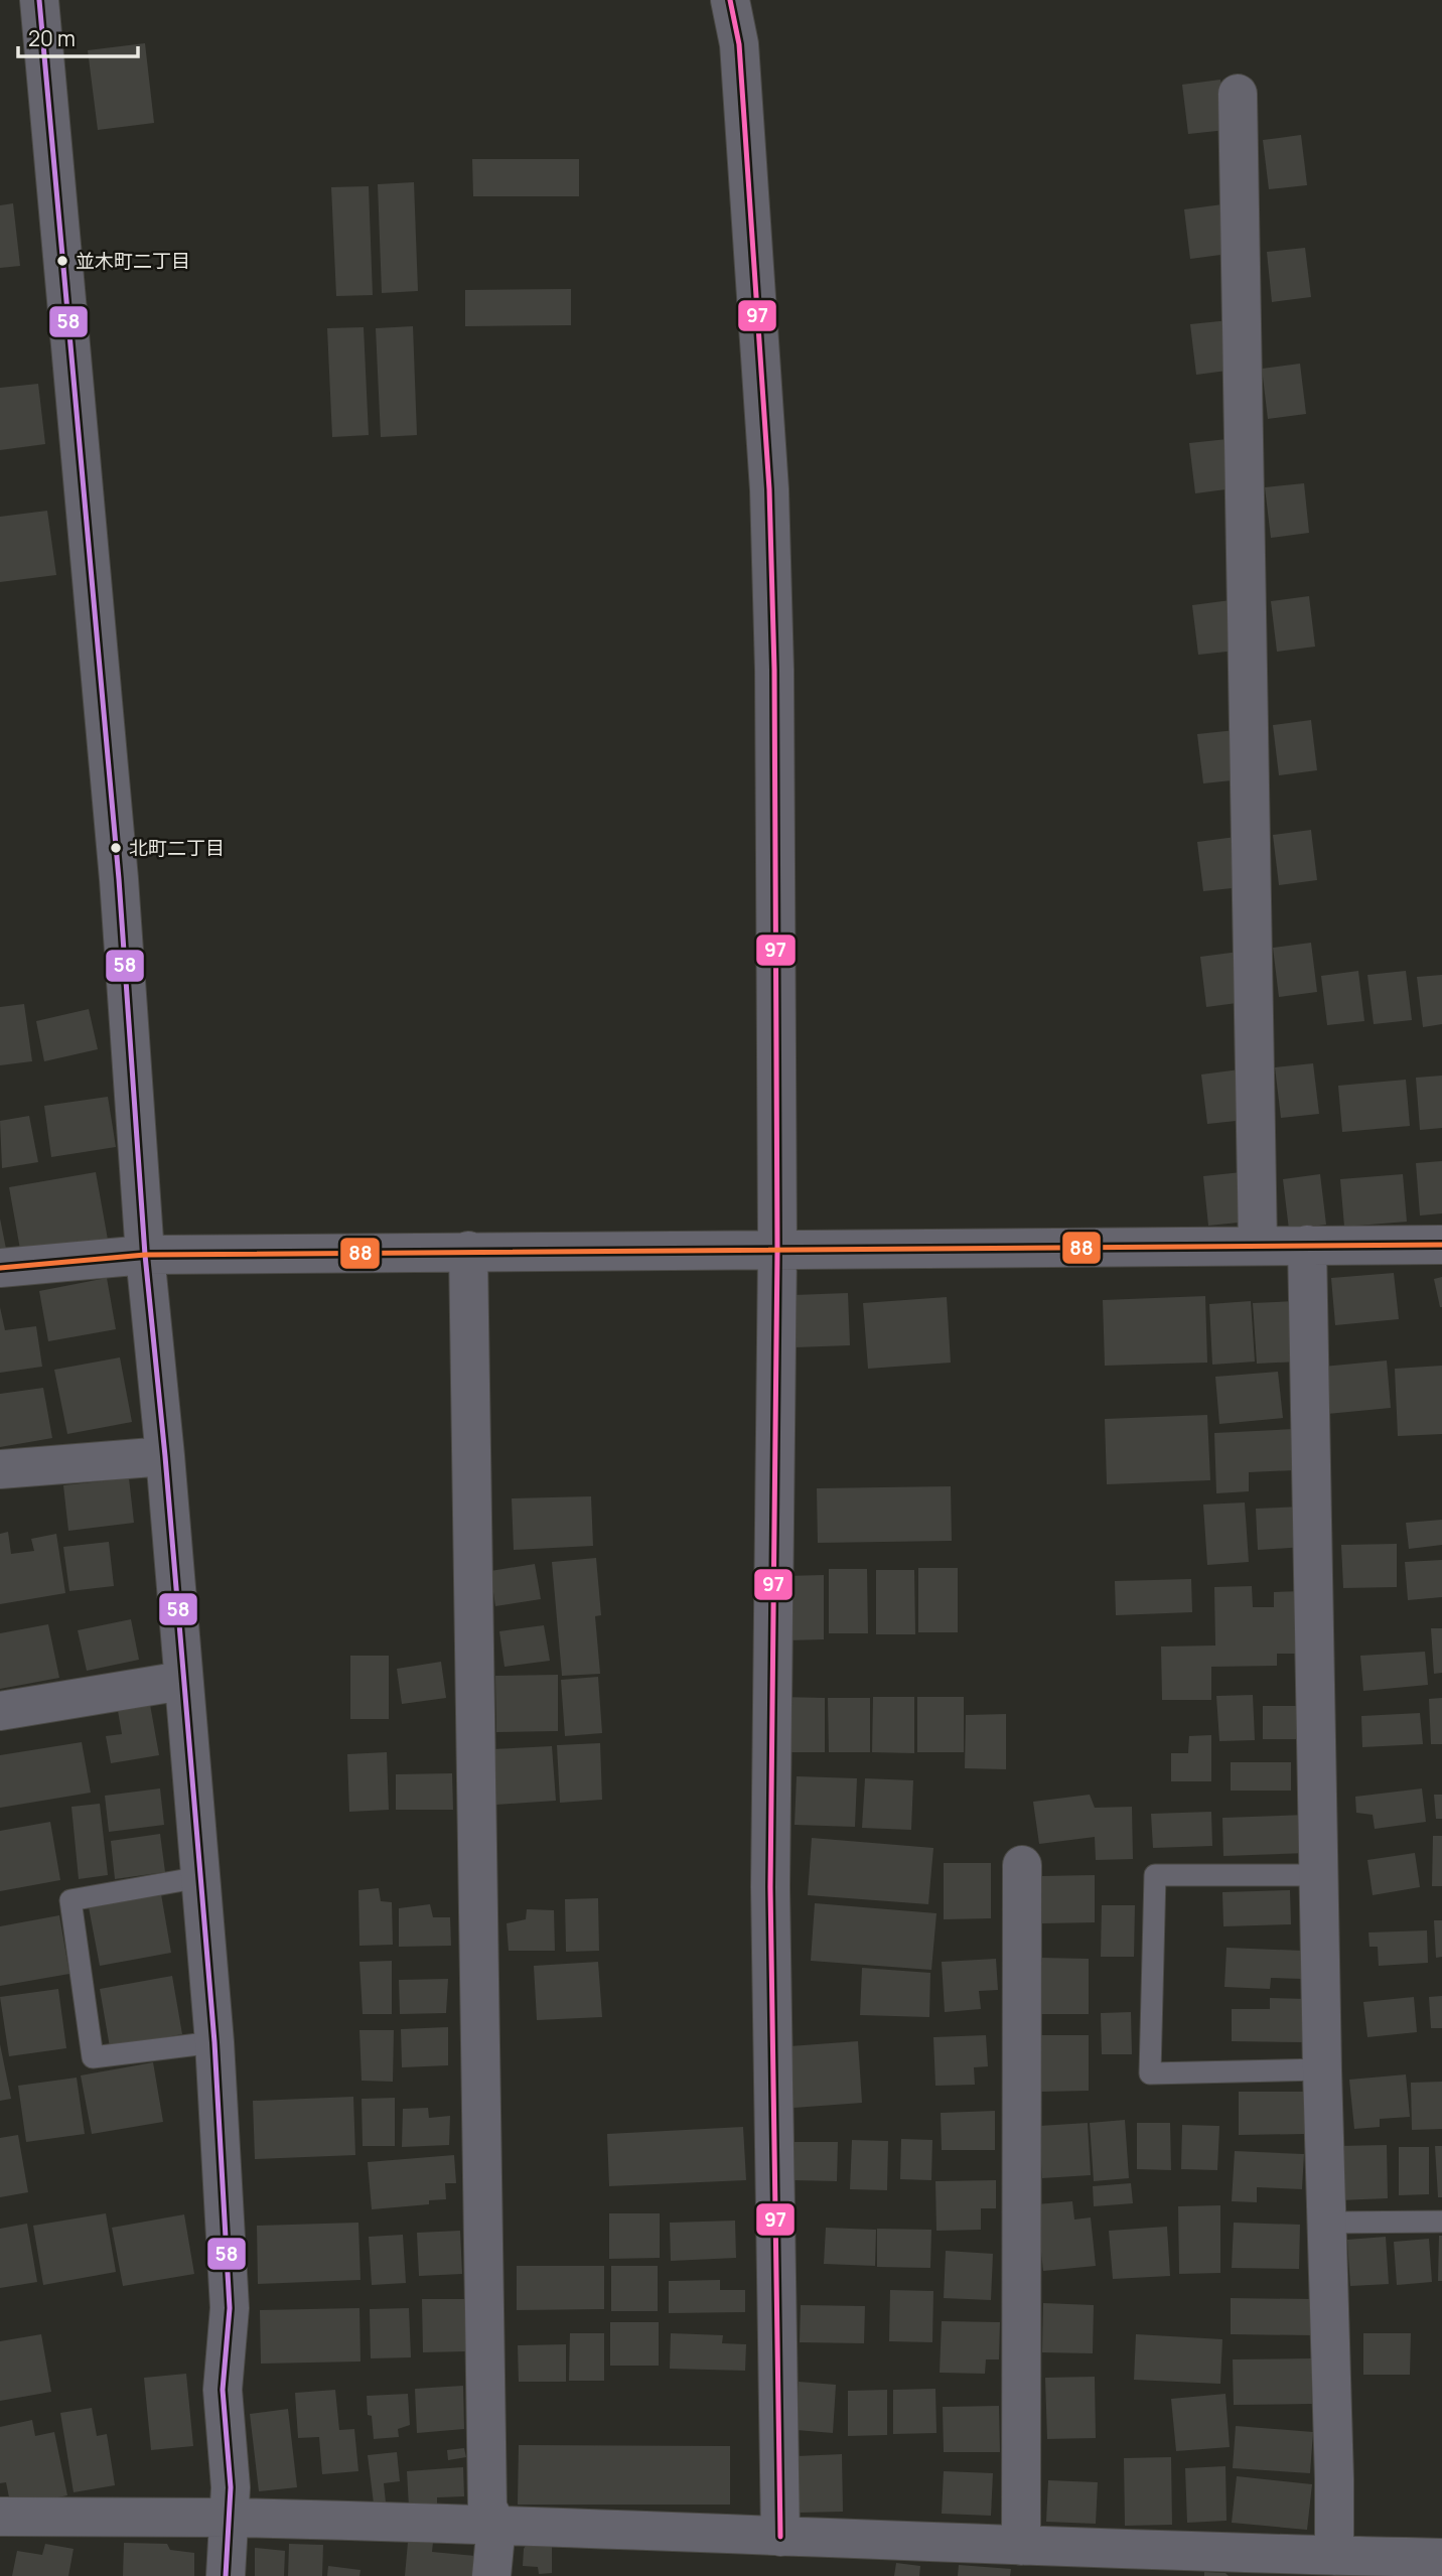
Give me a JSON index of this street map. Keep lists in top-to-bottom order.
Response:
{
  "places": ["並木町二丁目", "北町二丁目"],
  "lines": ["transit line 58", "transit line 97", "transit line 88"],
  "scale_bar": "20 m"
}
